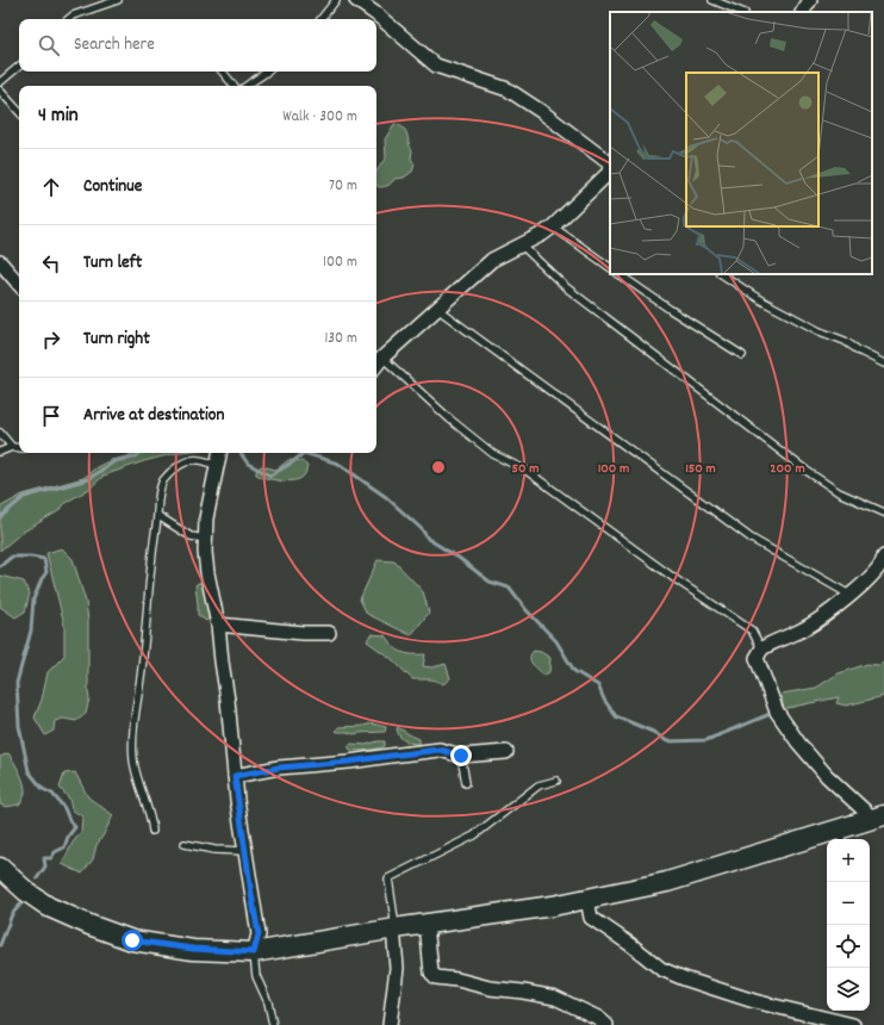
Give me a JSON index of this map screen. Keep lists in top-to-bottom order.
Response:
{
  "page": {
    "search": "Search here",
    "heading": ["4 min", "Walk · 300 m"],
    "list": [
      ["Continue", "70 m"],
      ["Turn left", "100 m"],
      ["Turn right", "130 m"],
      "Arrive at destination"
    ],
    "map_buttons": ["+", "−"]
  },
  "rings": [
    "50 m",
    "100 m",
    "150 m",
    "200 m"
  ]
}
